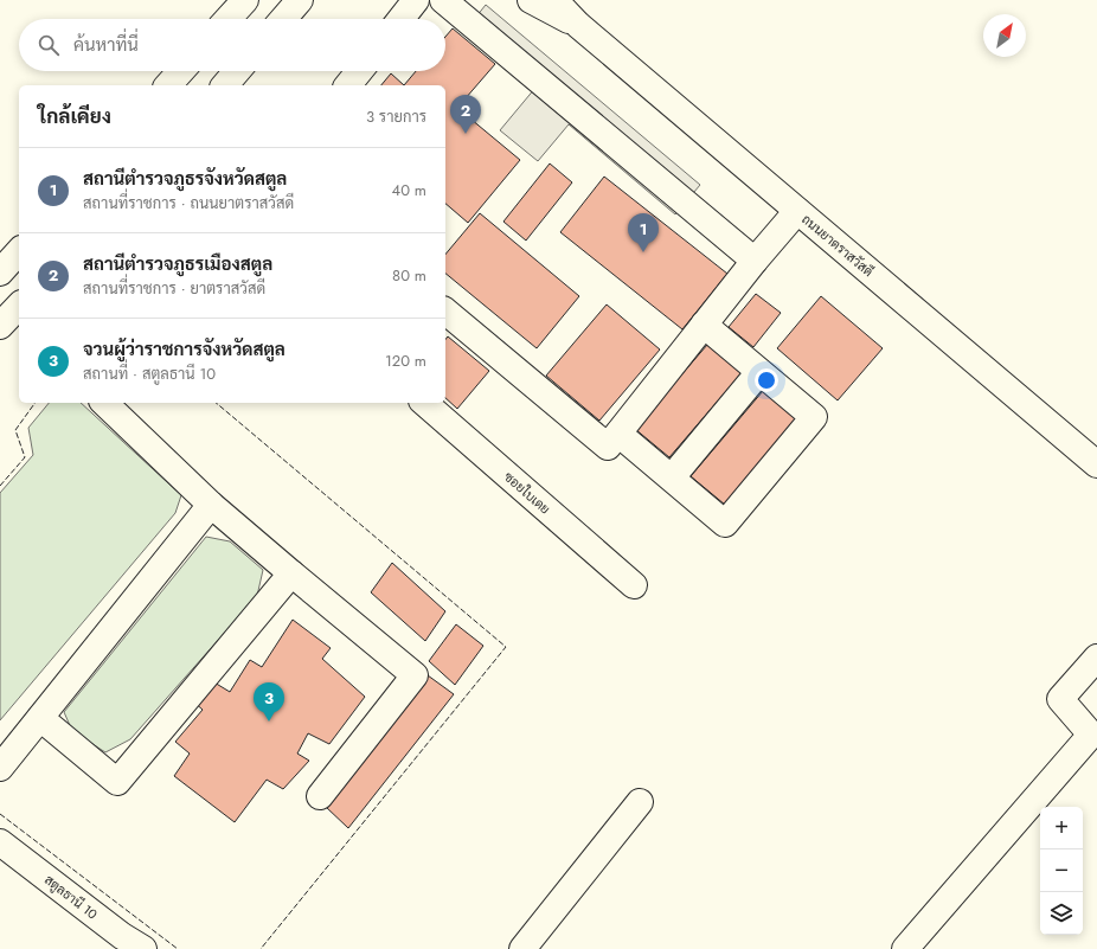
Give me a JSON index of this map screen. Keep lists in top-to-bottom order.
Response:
{
  "streets": {
    "street": ["ถนนยาตราสวัสดี", "ซอยใบเดย", "สตูลธานี 10"]
  },
  "north": "top right",
  "page": {
    "search": "ค้นหาที่นี่",
    "heading": ["ใกล้เคียง", "3 รายการ"],
    "pins": ["2", "1", "3"],
    "list": [
      {
        "mark": "1",
        "name": "สถานีตำรวจภูธรจังหวัดสตูล",
        "note": "สถานที่ราชการ · ถนนยาตราสวัสดี",
        "value": "40 m"
      },
      {
        "mark": "2",
        "name": "สถานีตำรวจภูธรเมืองสตูล",
        "note": "สถานที่ราชการ · ยาตราสวัสดี",
        "value": "80 m"
      },
      {
        "mark": "3",
        "name": "จวนผู้ว่าราชการจังหวัดสตูล",
        "note": "สถานที่ · สตูลธานี 10",
        "value": "120 m"
      }
    ],
    "map_buttons": ["+", "−"]
  }
}
